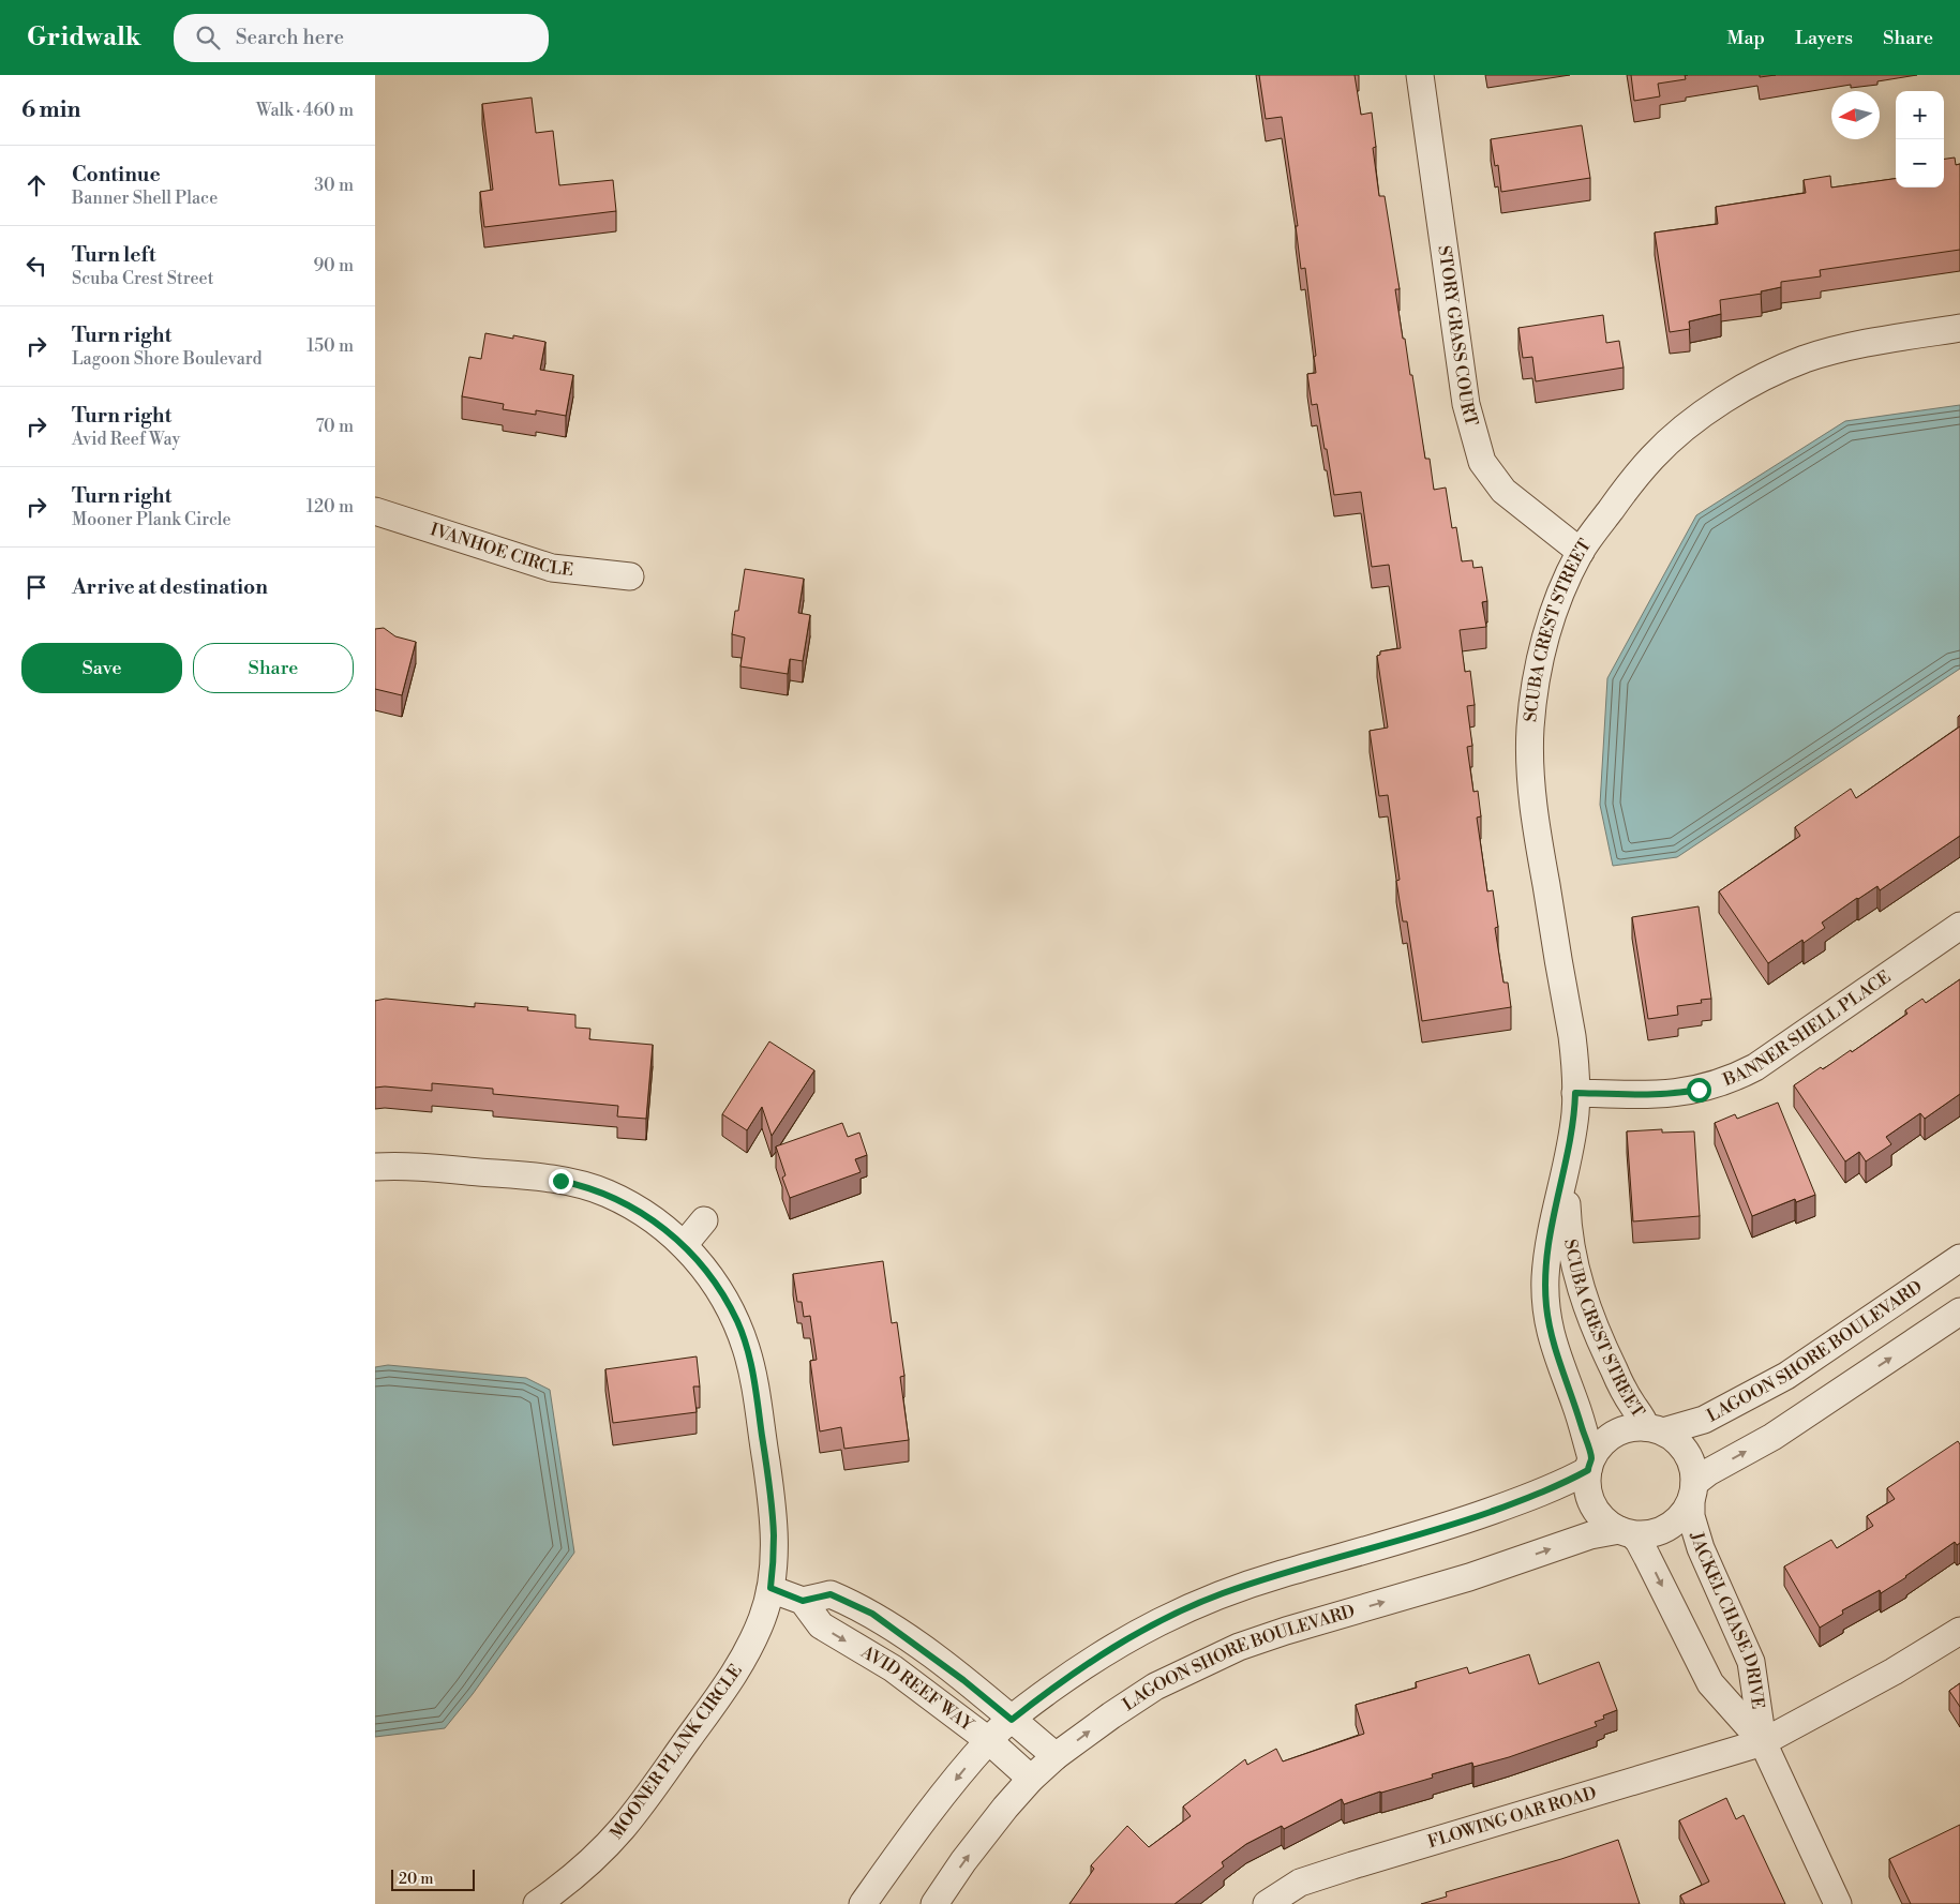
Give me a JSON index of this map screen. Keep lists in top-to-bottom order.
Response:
{
  "streets": {
    "street": [
      "STORY GRASS COURT",
      "IVANHOE CIRCLE",
      "SCUBA CREST STREET",
      "BANNER SHELL PLACE",
      "LAGOON SHORE BOULEVARD",
      "JACKEL CHASE DRIVE",
      "AVID REEF WAY",
      "MOONER PLANK CIRCLE",
      "FLOWING OAR ROAD"
    ]
  },
  "crossings": [
    ["STORY GRASS COURT", "SCUBA CREST STREET"],
    ["SCUBA CREST STREET", "BANNER SHELL PLACE"],
    ["SCUBA CREST STREET", "LAGOON SHORE BOULEVARD"],
    ["SCUBA CREST STREET", "JACKEL CHASE DRIVE"],
    ["LAGOON SHORE BOULEVARD", "JACKEL CHASE DRIVE"],
    ["LAGOON SHORE BOULEVARD", "AVID REEF WAY"],
    ["JACKEL CHASE DRIVE", "FLOWING OAR ROAD"]
  ],
  "scale_bar": "20 m",
  "north": "left",
  "page": {
    "header": "Gridwalk",
    "search": "Search here",
    "nav": ["Map", "Layers", "Share"],
    "heading": ["6 min", "Walk · 460 m"],
    "map_buttons": ["+", "−"],
    "list": [
      ["Continue", "Banner Shell Place", "30 m"],
      ["Turn left", "Scuba Crest Street", "90 m"],
      ["Turn right", "Lagoon Shore Boulevard", "150 m"],
      ["Turn right", "Avid Reef Way", "70 m"],
      ["Turn right", "Mooner Plank Circle", "120 m"],
      "Arrive at destination"
    ],
    "buttons": ["Save", "Share"],
    "scale": "20 m"
  }
}
